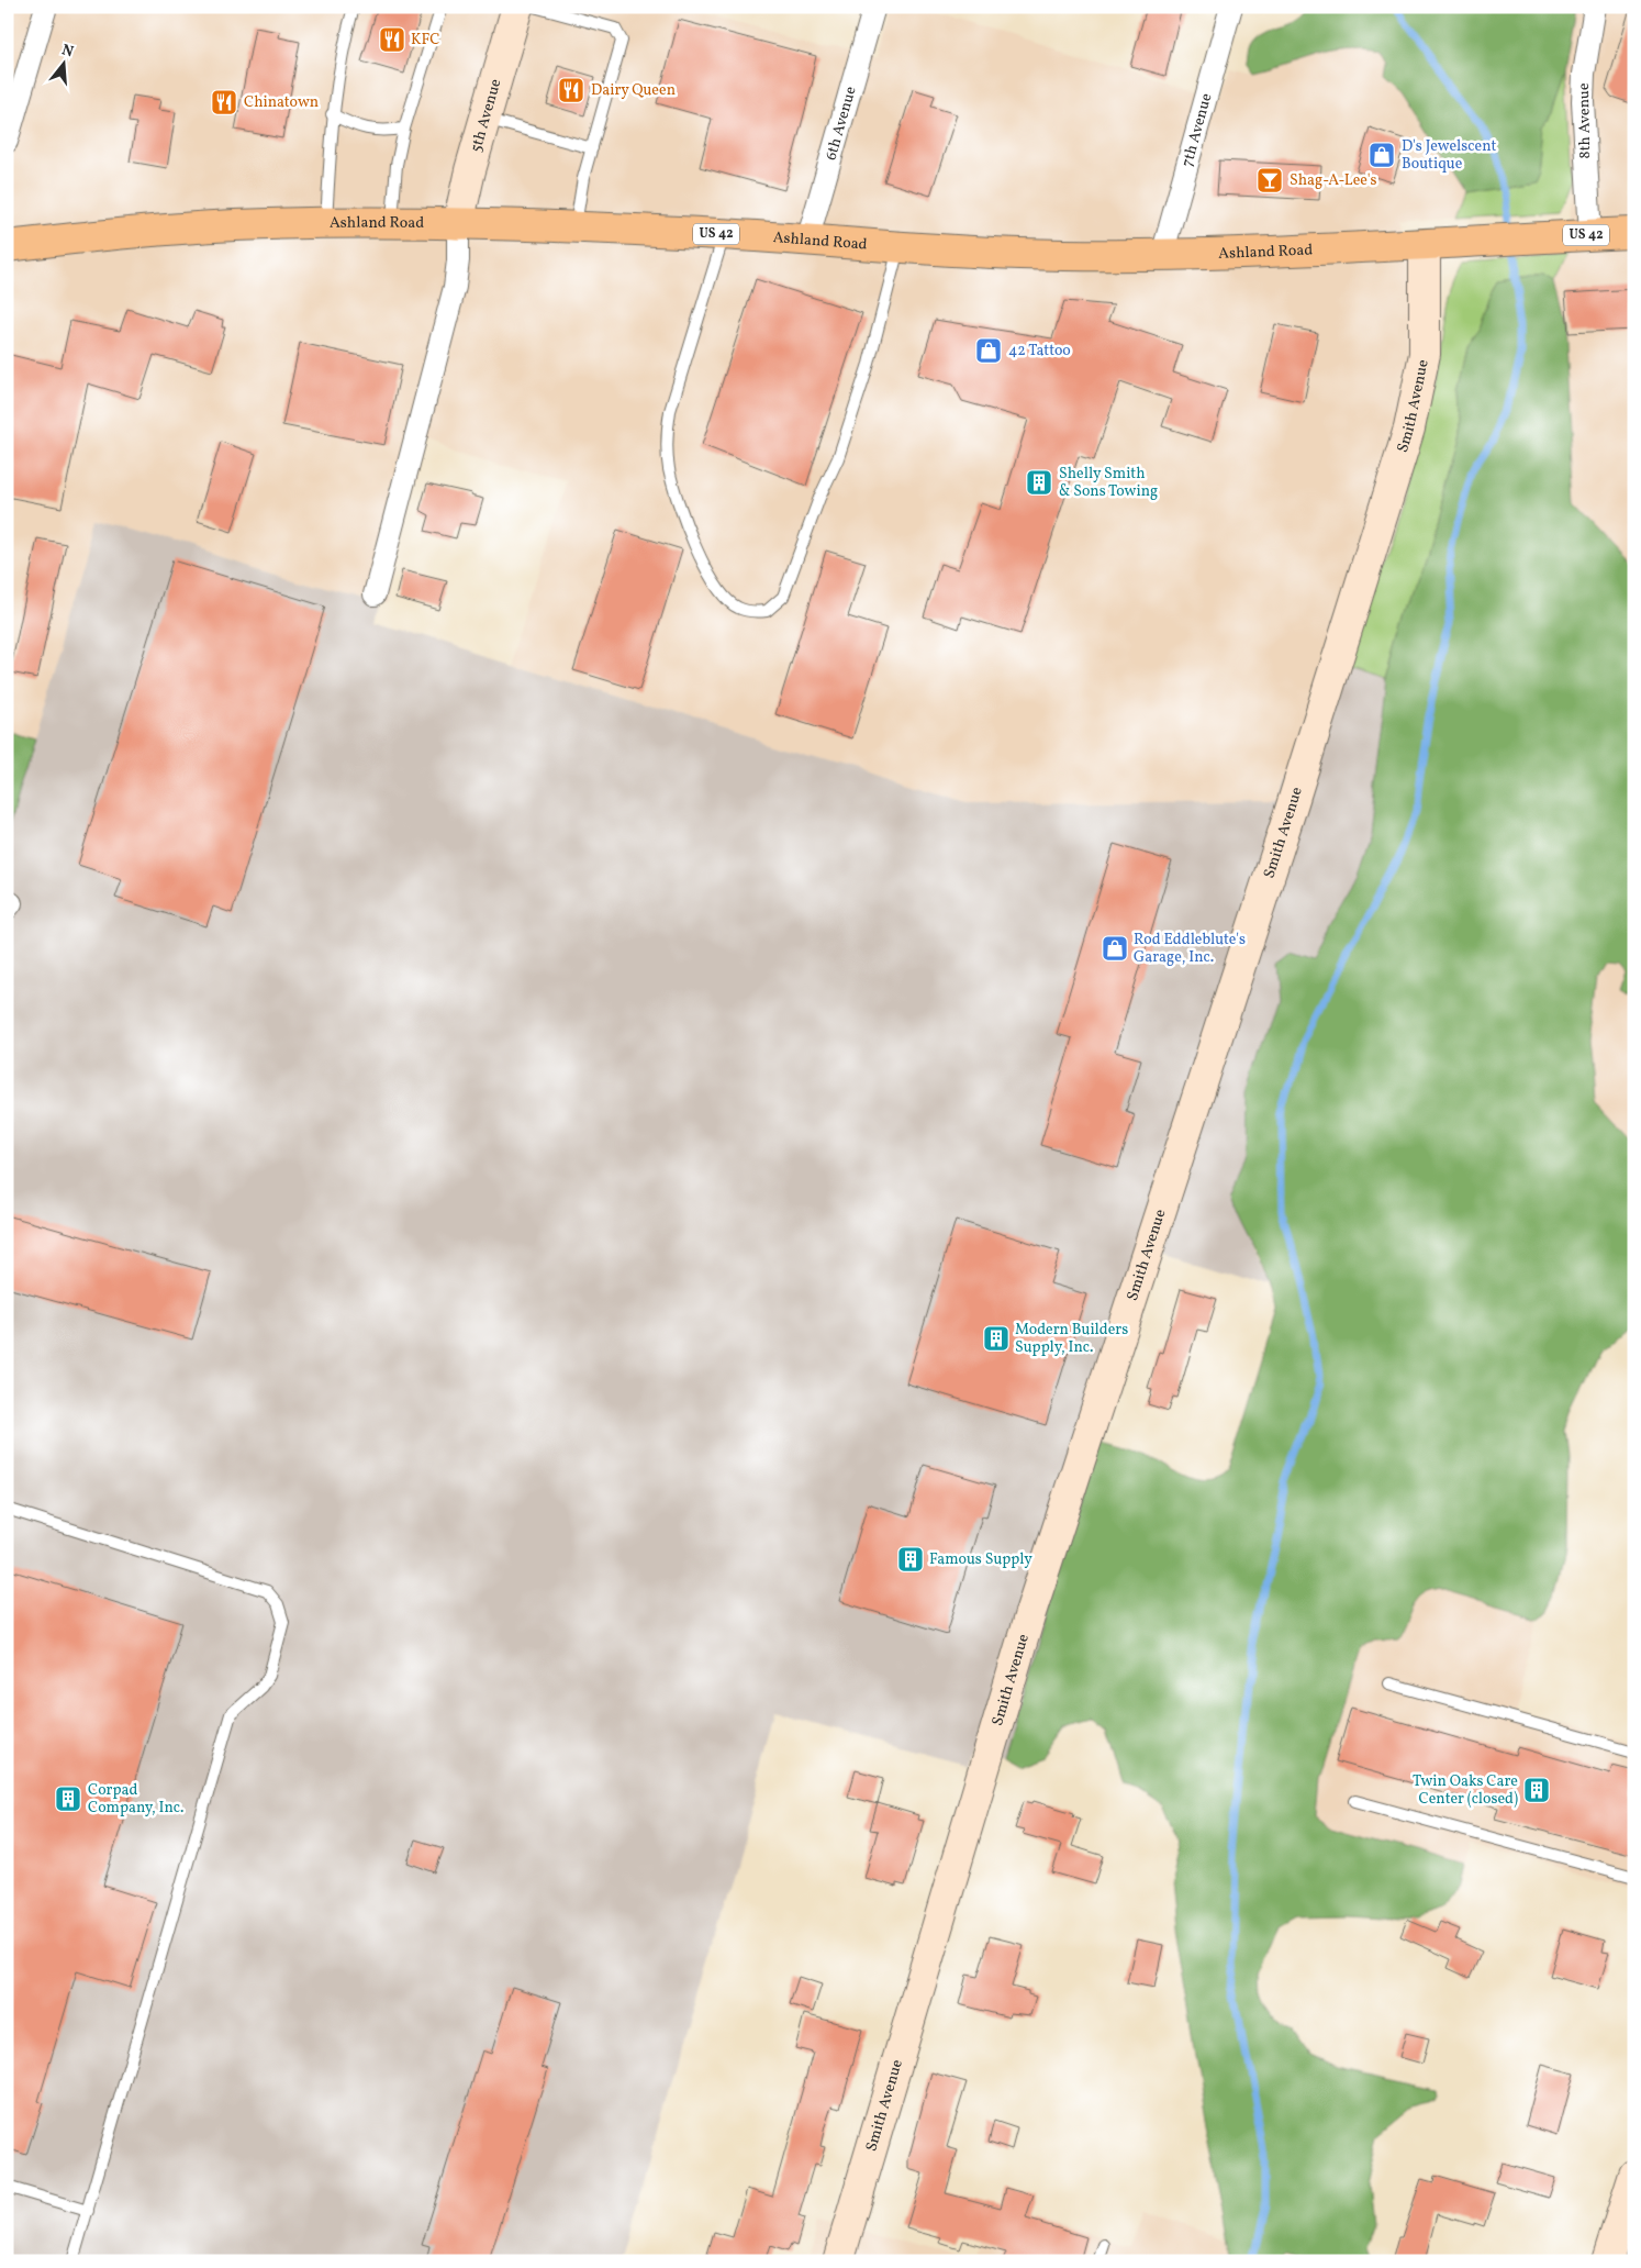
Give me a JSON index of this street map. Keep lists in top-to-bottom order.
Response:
{
  "streets": {
    "main road": ["Ashland Road", "US 42"],
    "street": [
      "5th Avenue",
      "8th Avenue",
      "6th Avenue",
      "7th Avenue",
      "Smith Avenue"
    ]
  },
  "crossings": [
    ["5th Avenue", "Ashland Road"],
    ["8th Avenue", "Ashland Road"],
    ["6th Avenue", "Ashland Road"],
    ["7th Avenue", "Ashland Road"],
    ["Ashland Road", "Smith Avenue"]
  ],
  "places": {
    "restaurant": ["KFC", "Dairy Queen", "Chinatown"],
    "shop": ["D's Jewelscent Boutique", "42 Tattoo", "Rod Eddleblute's Garage, Inc."],
    "bar": ["Shag-A-Lee's"],
    "building": [
      "Shelly Smith & Sons Towing",
      "Modern Builders Supply, Inc.",
      "Famous Supply",
      "Twin Oaks Care Center (closed)",
      "Corpad Company, Inc."
    ]
  },
  "north": "top"
}
